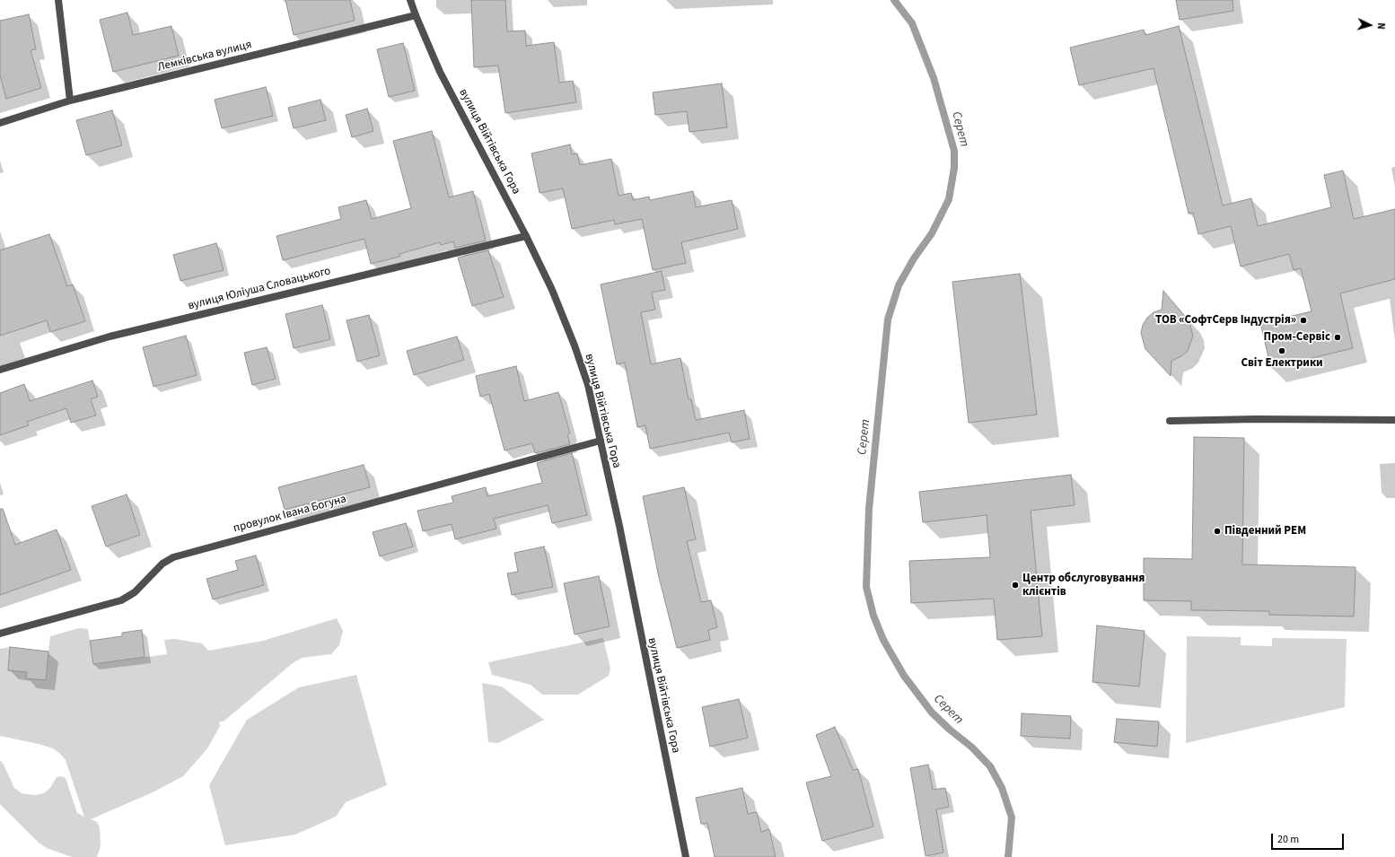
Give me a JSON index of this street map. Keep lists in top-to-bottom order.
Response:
{
  "streets": {
    "street": [
      "Лемківська вулиця",
      "вулиця Війтівська Гора",
      "вулиця Юліуша Словацького",
      "провулок Івана Богуна"
    ]
  },
  "crossings": [
    ["Лемківська вулиця", "вулиця Війтівська Гора"],
    ["вулиця Війтівська Гора", "вулиця Юліуша Словацького"],
    ["вулиця Війтівська Гора", "провулок Івана Богуна"]
  ],
  "water": ["Серет"],
  "places": [
    "ТОВ «СофтСерв Індустрія»",
    "Пром-Сервіс",
    "Світ Електрики",
    "Південний РЕМ",
    "Центр обслуговування клієнтів"
  ],
  "scale_bar": "20 m",
  "north": "right"
}
